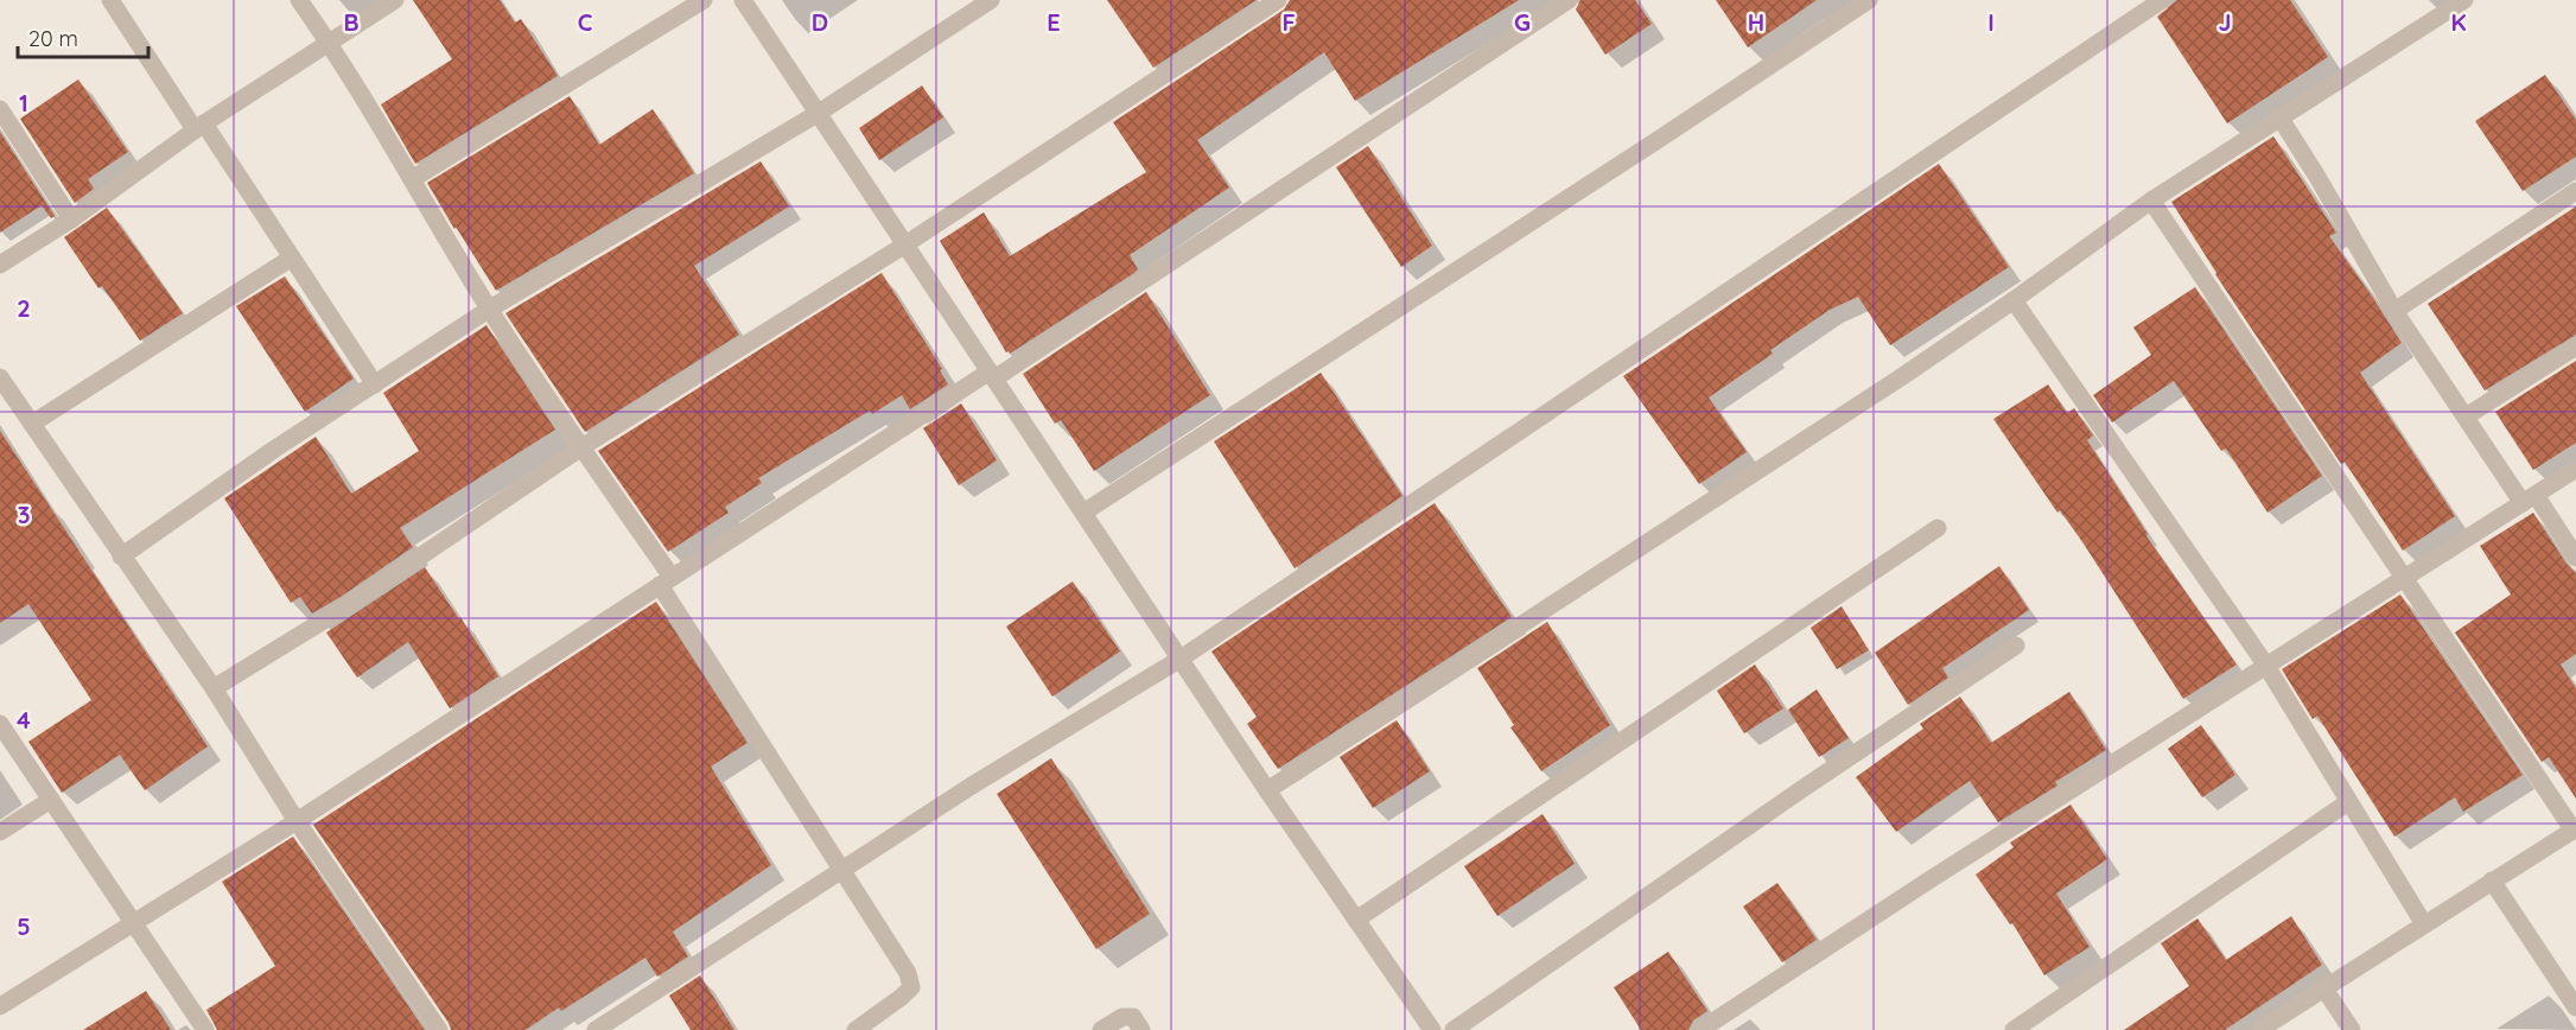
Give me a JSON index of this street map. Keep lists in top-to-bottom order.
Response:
{
  "scale_bar": "20 m",
  "grid": {
    "columns": [
      "B",
      "C",
      "D",
      "E",
      "F",
      "G",
      "H",
      "I",
      "J",
      "K"
    ],
    "rows": [
      "1",
      "2",
      "3",
      "4",
      "5"
    ]
  }
}
